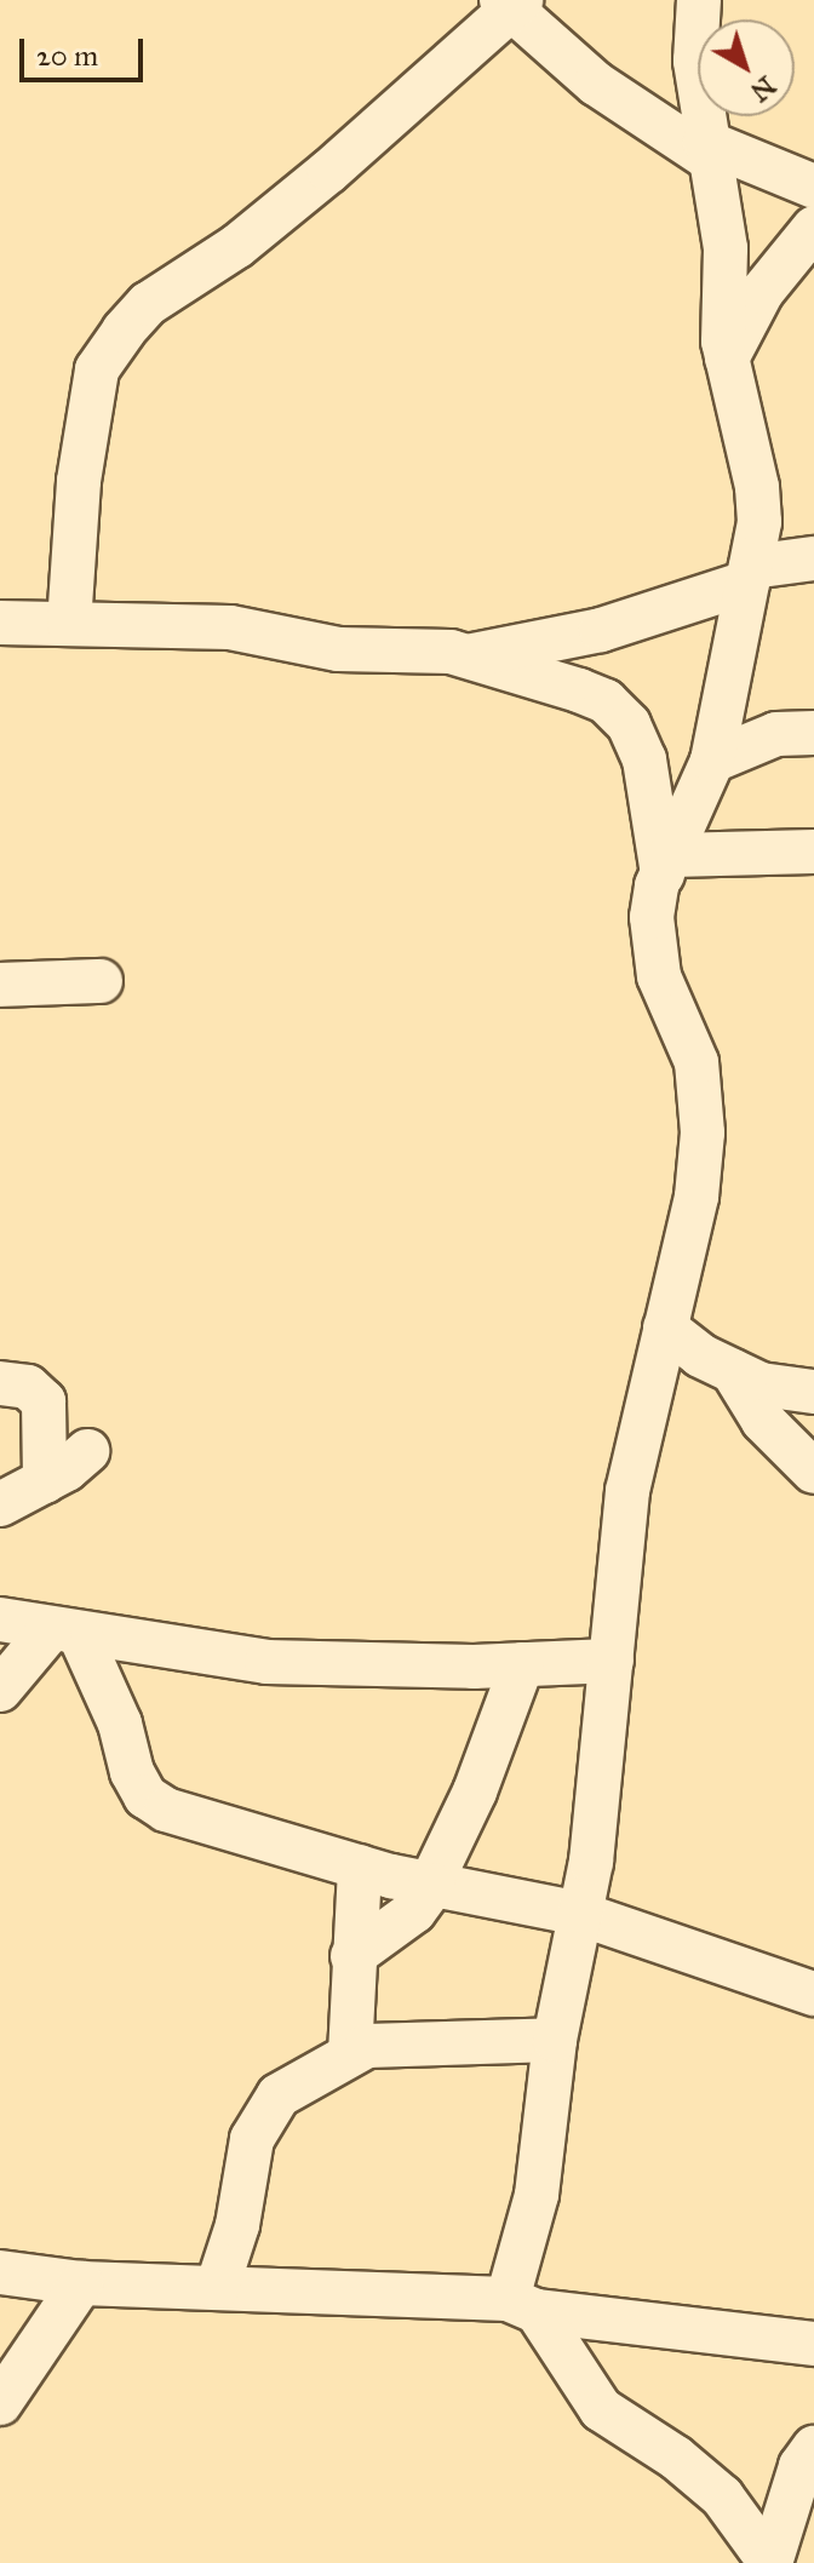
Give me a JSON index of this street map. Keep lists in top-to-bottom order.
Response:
{
  "scale_bar": "20 m",
  "north": "bottom right"
}
